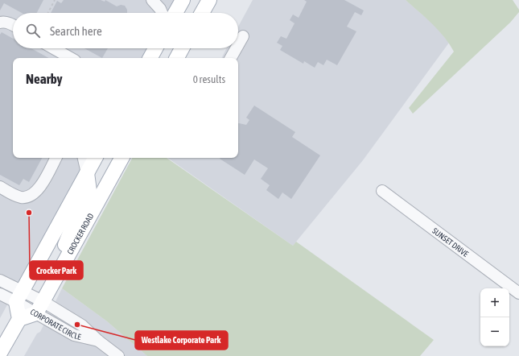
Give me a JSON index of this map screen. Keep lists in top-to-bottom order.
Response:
{
  "streets": {
    "main road": ["CROCKER ROAD"],
    "street": ["SUNSET DRIVE", "CORPORATE CIRCLE"]
  },
  "crossings": [
    ["CROCKER ROAD", "CORPORATE CIRCLE"]
  ],
  "places": ["Crocker Park", "Westlake Corporate Park"],
  "page": {
    "search": "Search here",
    "heading": ["Nearby", "0 results"],
    "map_buttons": ["+", "−"]
  }
}
